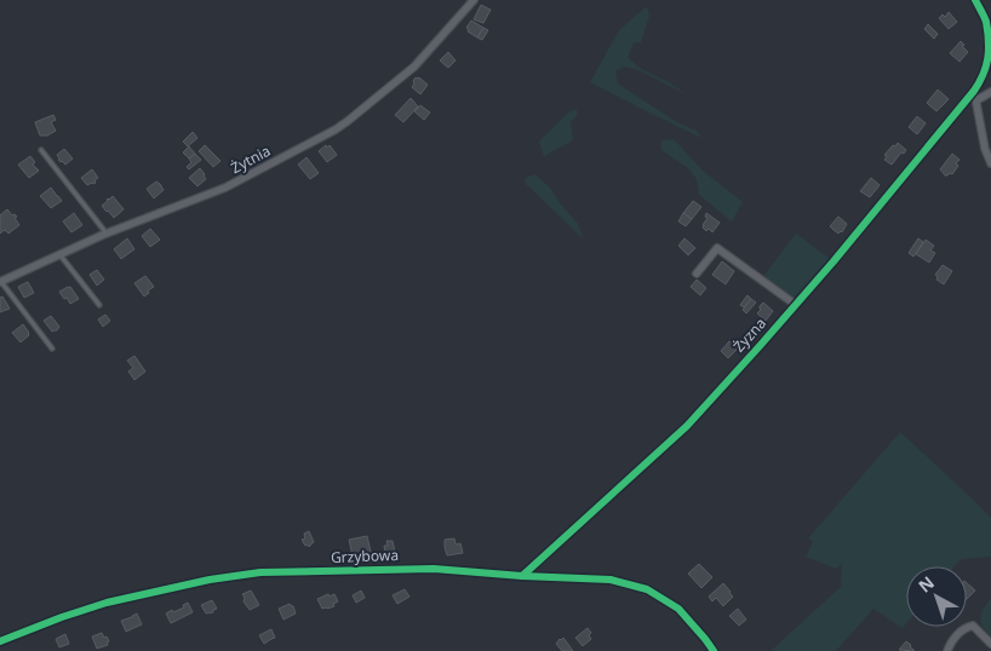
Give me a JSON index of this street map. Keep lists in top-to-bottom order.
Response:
{
  "streets": {
    "street": ["Żytnia", "Żyzna", "Grzybowa"]
  },
  "crossings": [
    ["Żyzna", "Grzybowa"]
  ],
  "north": "top left"
}
